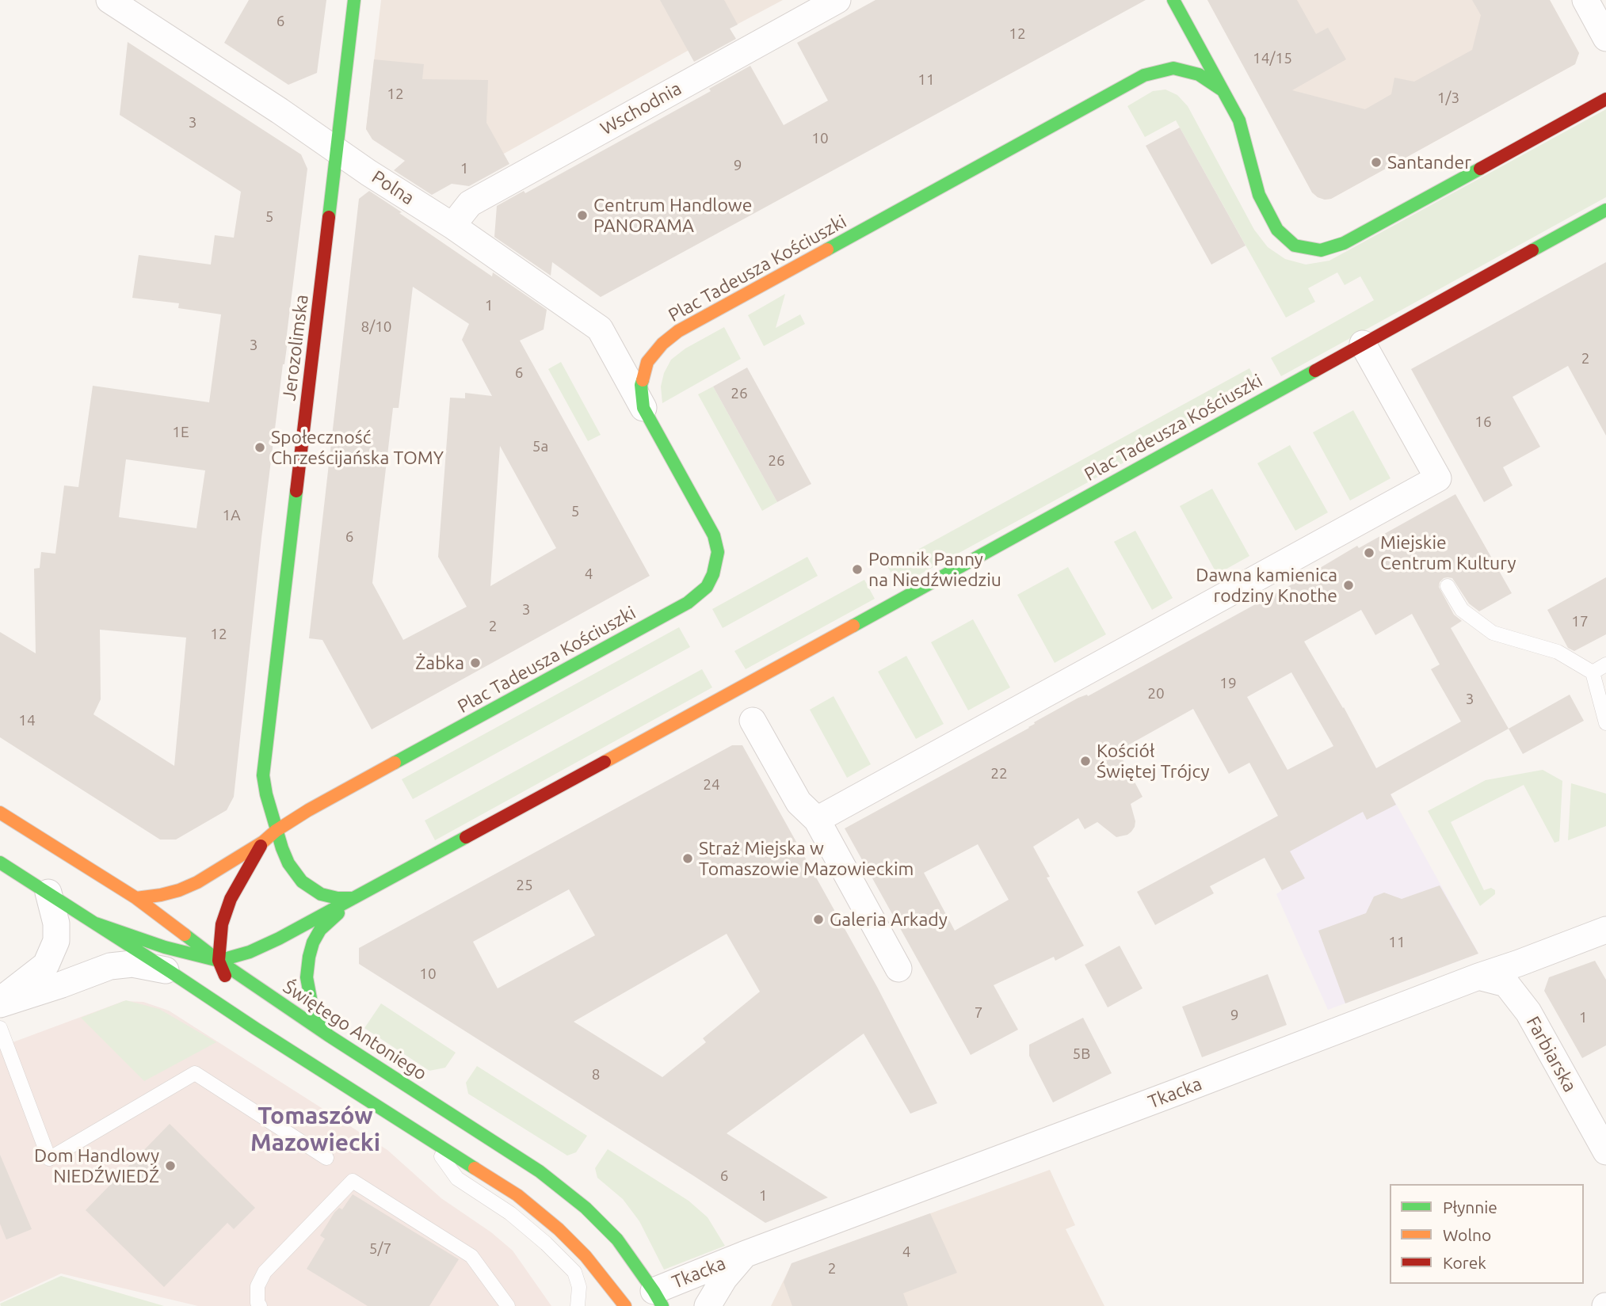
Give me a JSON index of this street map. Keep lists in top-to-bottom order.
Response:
{
  "streets": {
    "street": [
      "Wschodnia",
      "Polna",
      "Plac Tadeusza Kościuszki",
      "Jerozolimska",
      "Świętego Antoniego",
      "Farbiarska",
      "Tkacka"
    ]
  },
  "crossings": [
    ["Wschodnia", "Polna"],
    ["Polna", "Plac Tadeusza Kościuszki"],
    ["Polna", "Jerozolimska"],
    ["Plac Tadeusza Kościuszki", "Jerozolimska"],
    ["Plac Tadeusza Kościuszki", "Świętego Antoniego"],
    ["Świętego Antoniego", "Tkacka"],
    ["Farbiarska", "Tkacka"]
  ],
  "districts": ["Tomaszów Mazowiecki"],
  "places": [
    "Santander",
    "Centrum Handlowe PANORAMA",
    "Społeczność Chrześcijańska TOMY",
    "Miejskie Centrum Kultury",
    "Pomnik Panny na Niedźwiedziu",
    "Dawna kamienica rodziny Knothe",
    "Żabka",
    "Kościół Świętej Trójcy",
    "Straż Miejska w Tomaszowie Mazowieckim",
    "Galeria Arkady",
    "Dom Handlowy NIEDŹWIEDŹ"
  ],
  "house_numbers": [
    "6",
    "12",
    "14/15",
    "11",
    "12",
    "1/3",
    "3",
    "10",
    "9",
    "1",
    "5",
    "1",
    "8/10",
    "3",
    "2",
    "6",
    "26",
    "16",
    "1E",
    "5a",
    "26",
    "5",
    "1A",
    "6",
    "4",
    "3",
    "17",
    "2",
    "12",
    "19",
    "20",
    "3",
    "14",
    "22",
    "24",
    "25",
    "11",
    "10",
    "7",
    "9",
    "1",
    "5B",
    "8",
    "6",
    "1",
    "5/7",
    "4",
    "2"
  ],
  "legend": ["Płynnie", "Wolno", "Korek"]
}
